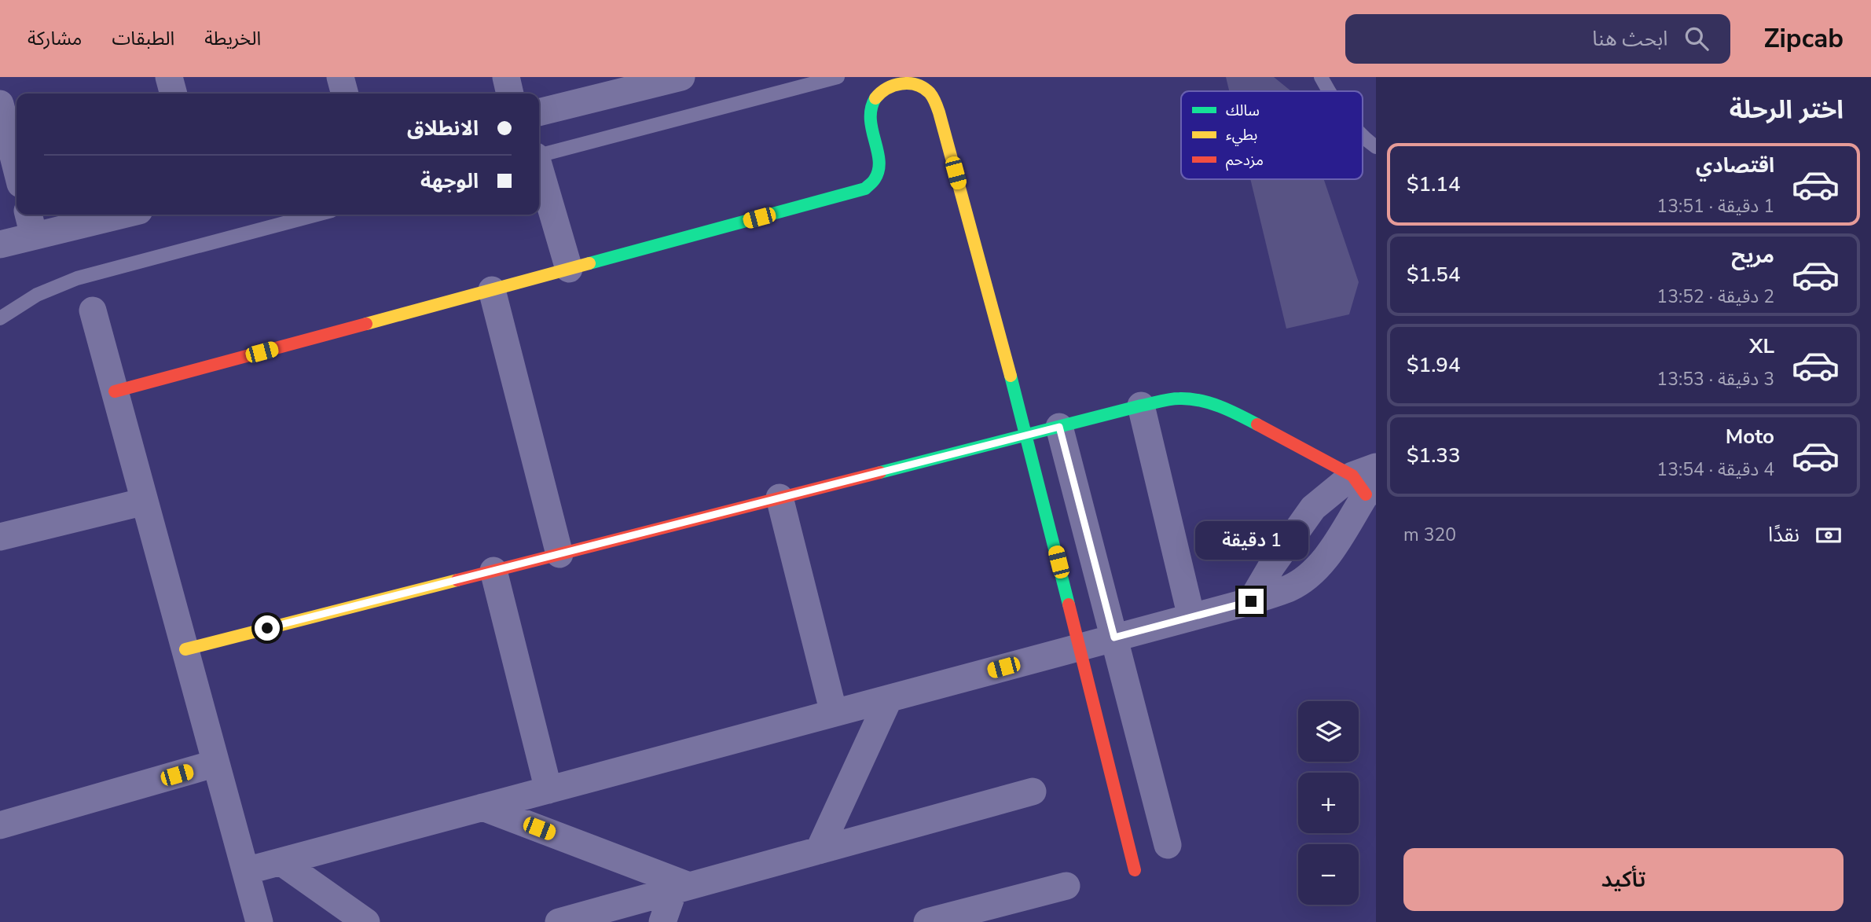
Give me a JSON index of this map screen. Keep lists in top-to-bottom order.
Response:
{
  "legend": ["سالك", "بطيء", "مزدحم"],
  "page": {
    "header": "Zipcab",
    "search": "ابحث هنا",
    "nav": ["الخريطة", "الطبقات", "مشاركة"],
    "heading": "اختر الرحلة",
    "banner": ["الانطلاق", "الوجهة"],
    "list": [
      {
        "name": "اقتصادي",
        "note": "1 دقيقة · 13:51",
        "value": "$1.14"
      },
      {
        "name": "مريح",
        "note": "2 دقيقة · 13:52",
        "value": "$1.54"
      },
      {
        "name": "XL",
        "note": "3 دقيقة · 13:53",
        "value": "$1.94"
      },
      {
        "name": "Moto",
        "note": "4 دقيقة · 13:54",
        "value": "$1.33"
      }
    ],
    "pay": ["نقدًا", "320 m"],
    "bubble": "1 دقيقة",
    "map_buttons": ["+", "−"],
    "buttons": "تأكيد"
  }
}
